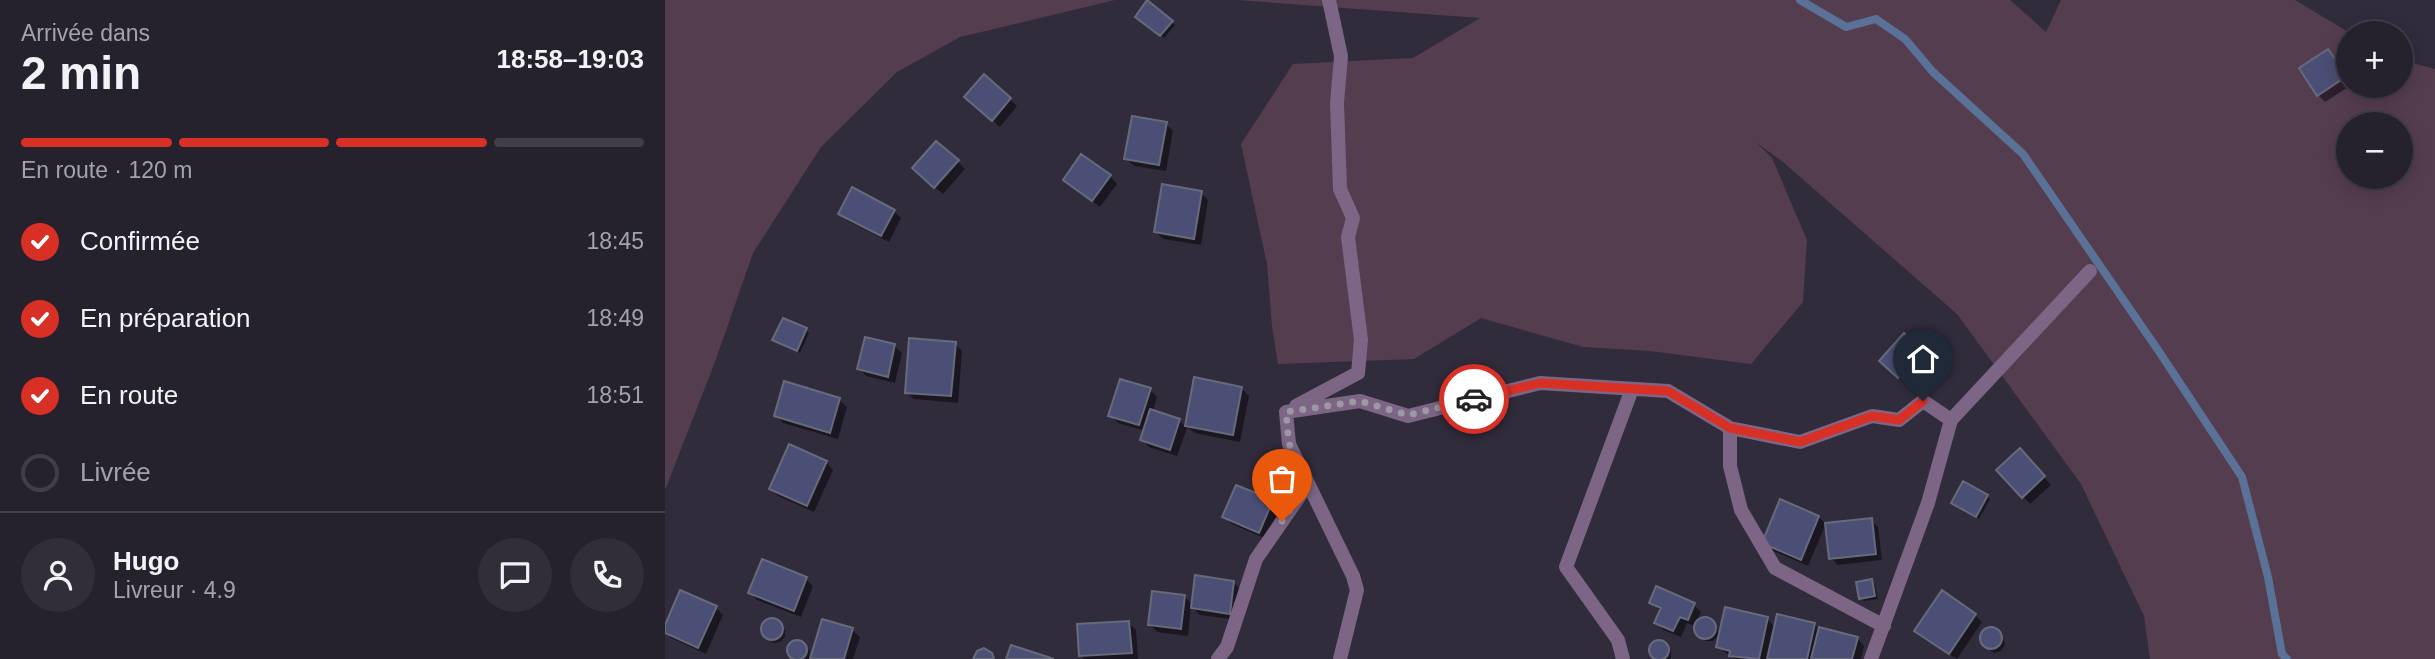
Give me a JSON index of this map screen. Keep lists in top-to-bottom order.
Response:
{
  "page": {
    "heading": ["2 min", "Arrivée dans", "18:58–19:03"],
    "panel": ["Hugo", "Livreur · 4.9"],
    "map_buttons": ["+", "−"],
    "bar": "En route · 120 m",
    "list": [
      ["Confirmée", "18:45"],
      ["En préparation", "18:49"],
      ["En route", "18:51"],
      "Livrée"
    ]
  }
}
